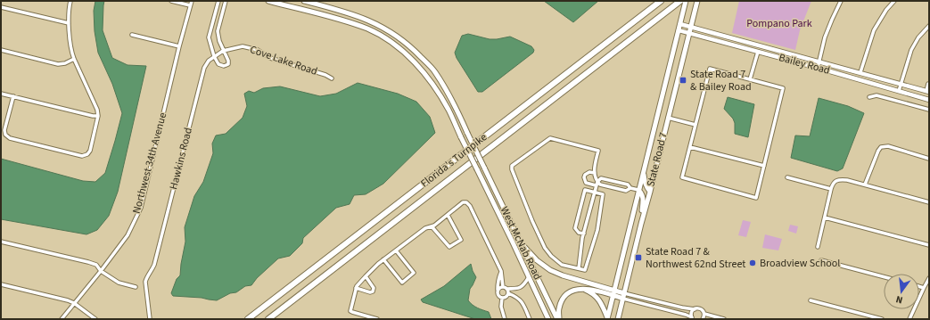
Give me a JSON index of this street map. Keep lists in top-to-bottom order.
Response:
{
  "streets": {
    "highway": ["Florida's Turnpike"],
    "main road": ["State Road 7", "West McNab Road"],
    "street": [
      "Cove Lake Road",
      "Bailey Road",
      "Hawkins Road",
      "Northwest 34th Avenue"
    ]
  },
  "crossings": [
    ["Cove Lake Road", "Hawkins Road"],
    ["Bailey Road", "State Road 7"]
  ],
  "parks": ["Pompano Park"],
  "places": {
    "transit": ["State Road 7 & Bailey Road", "State Road 7 & Northwest 62nd Street"],
    "other": ["Broadview School"]
  },
  "north": "bottom"
}
